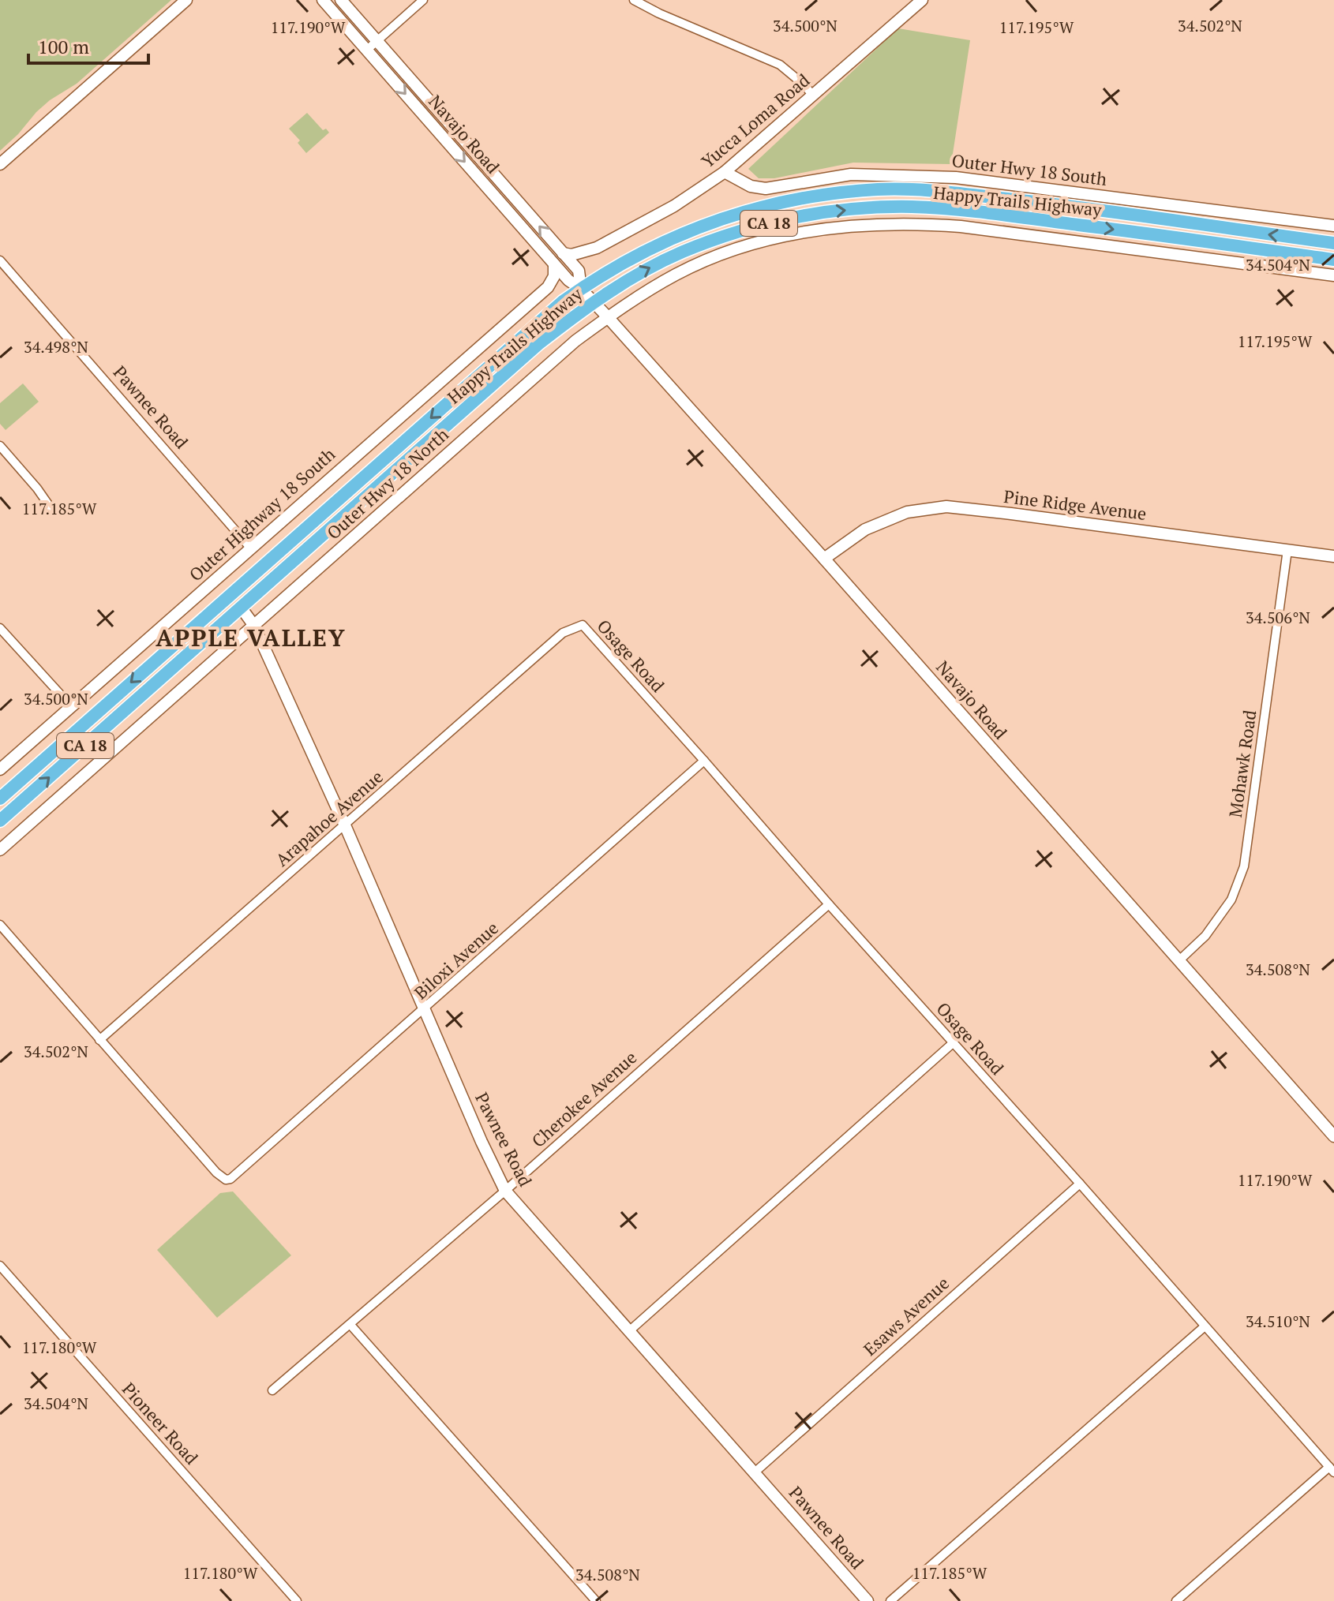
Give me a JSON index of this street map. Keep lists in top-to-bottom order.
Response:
{
  "streets": {
    "main road": ["Happy Trails Highway", "CA 18"],
    "street": [
      "Yucca Loma Road",
      "Navajo Road",
      "Outer Hwy 18 South",
      "Pawnee Road",
      "Outer Hwy 18 North",
      "Pine Ridge Avenue",
      "Outer Highway 18 South",
      "Osage Road",
      "Mohawk Road",
      "Arapahoe Avenue",
      "Biloxi Avenue",
      "Cherokee Avenue",
      "Esaws Avenue",
      "Pioneer Road"
    ]
  },
  "crossings": [
    ["Yucca Loma Road", "Outer Hwy 18 South"],
    ["Navajo Road", "Happy Trails Highway"],
    ["Navajo Road", "Outer Hwy 18 North"],
    ["Navajo Road", "Pine Ridge Avenue"],
    ["Navajo Road", "Mohawk Road"],
    ["Happy Trails Highway", "Pawnee Road"],
    ["Pawnee Road", "Outer Hwy 18 North"],
    ["Pawnee Road", "Outer Highway 18 South"],
    ["Pawnee Road", "Arapahoe Avenue"],
    ["Pawnee Road", "Biloxi Avenue"],
    ["Pawnee Road", "Cherokee Avenue"],
    ["Pawnee Road", "Esaws Avenue"],
    ["Pine Ridge Avenue", "Mohawk Road"],
    ["Osage Road", "Arapahoe Avenue"],
    ["Osage Road", "Biloxi Avenue"],
    ["Osage Road", "Cherokee Avenue"],
    ["Osage Road", "Esaws Avenue"],
    ["Arapahoe Avenue", "Biloxi Avenue"]
  ],
  "districts": ["APPLE VALLEY"],
  "scale_bar": "100 m",
  "coordinates": [
    "34.500°N",
    "34.502°N",
    "117.190°W",
    "117.195°W",
    "34.504°N",
    "34.498°N",
    "117.185°W",
    "34.506°N",
    "34.508°N",
    "34.510°N",
    "117.180°W"
  ]
}
